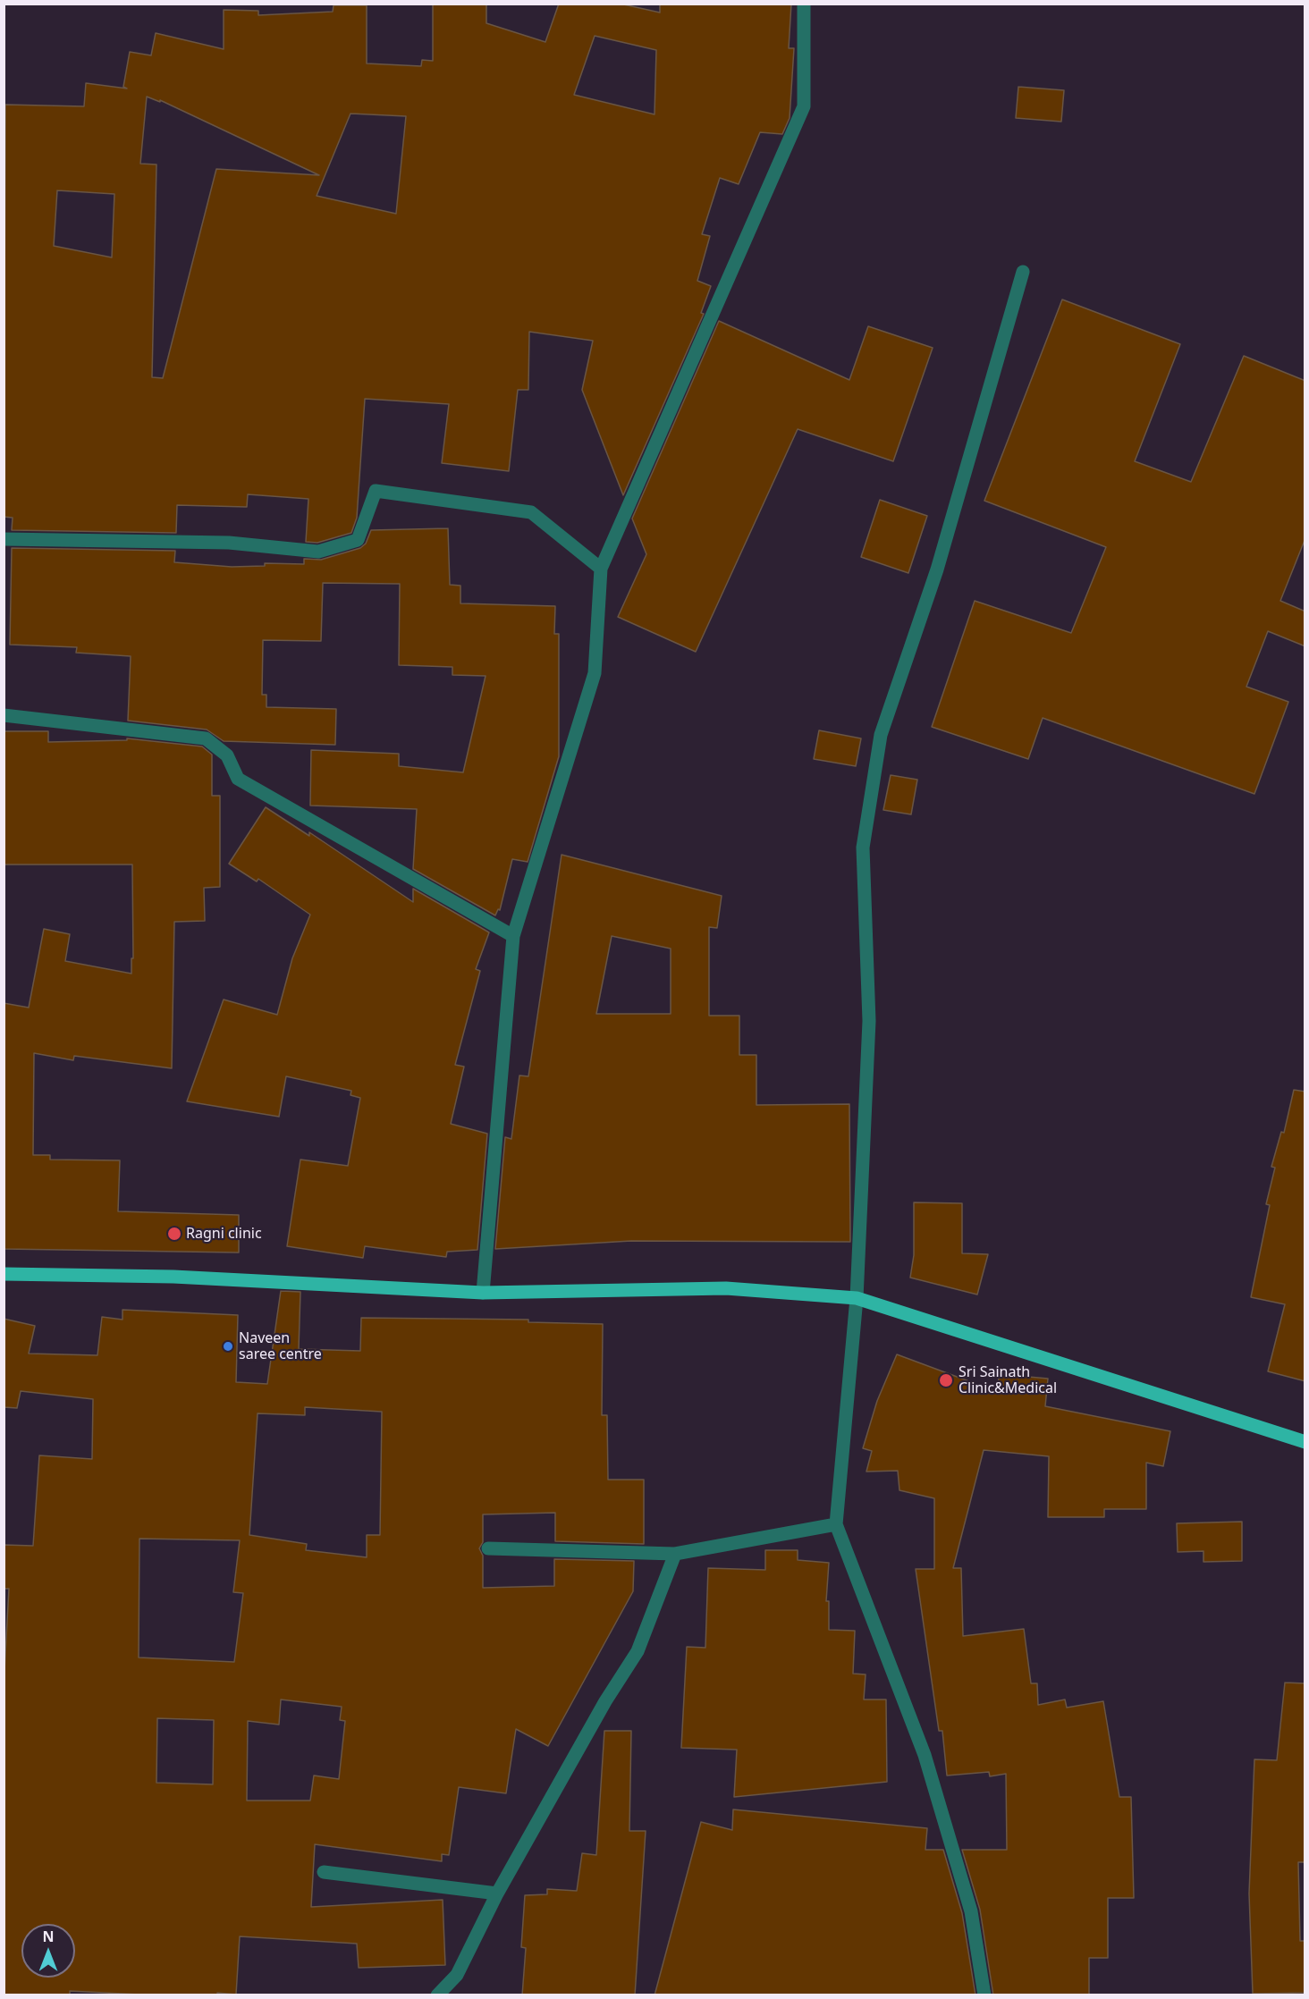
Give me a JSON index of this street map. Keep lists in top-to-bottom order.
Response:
{
  "places": ["Ragni clinic", "Naveen saree centre", "Sri Sainath Clinic&Medical"],
  "north": "top"
}
